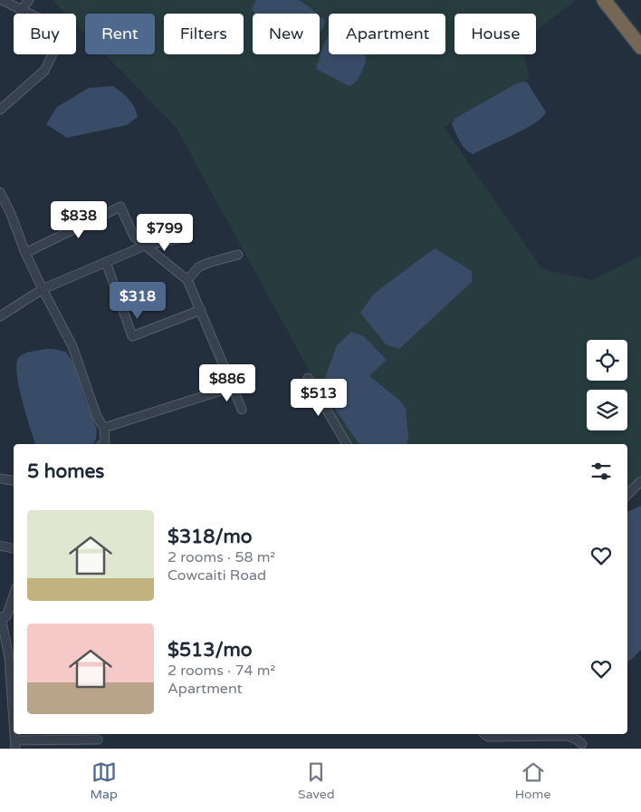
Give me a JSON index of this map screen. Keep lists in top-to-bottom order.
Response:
{
  "page": {
    "chip": [
      "Buy",
      "Rent",
      "Filters",
      "New",
      "Apartment",
      "House"
    ],
    "price": [
      "$838",
      "$799",
      "$318",
      "$886",
      "$513"
    ],
    "heading": "5 homes",
    "list": [
      {
        "name": "$318/mo",
        "note": "2 rooms · 58 m² · Cowcaiti Road"
      },
      {
        "name": "$513/mo",
        "note": "2 rooms · 74 m² · Apartment"
      }
    ],
    "tabs": ["Map", "Saved", "Home"]
  }
}
